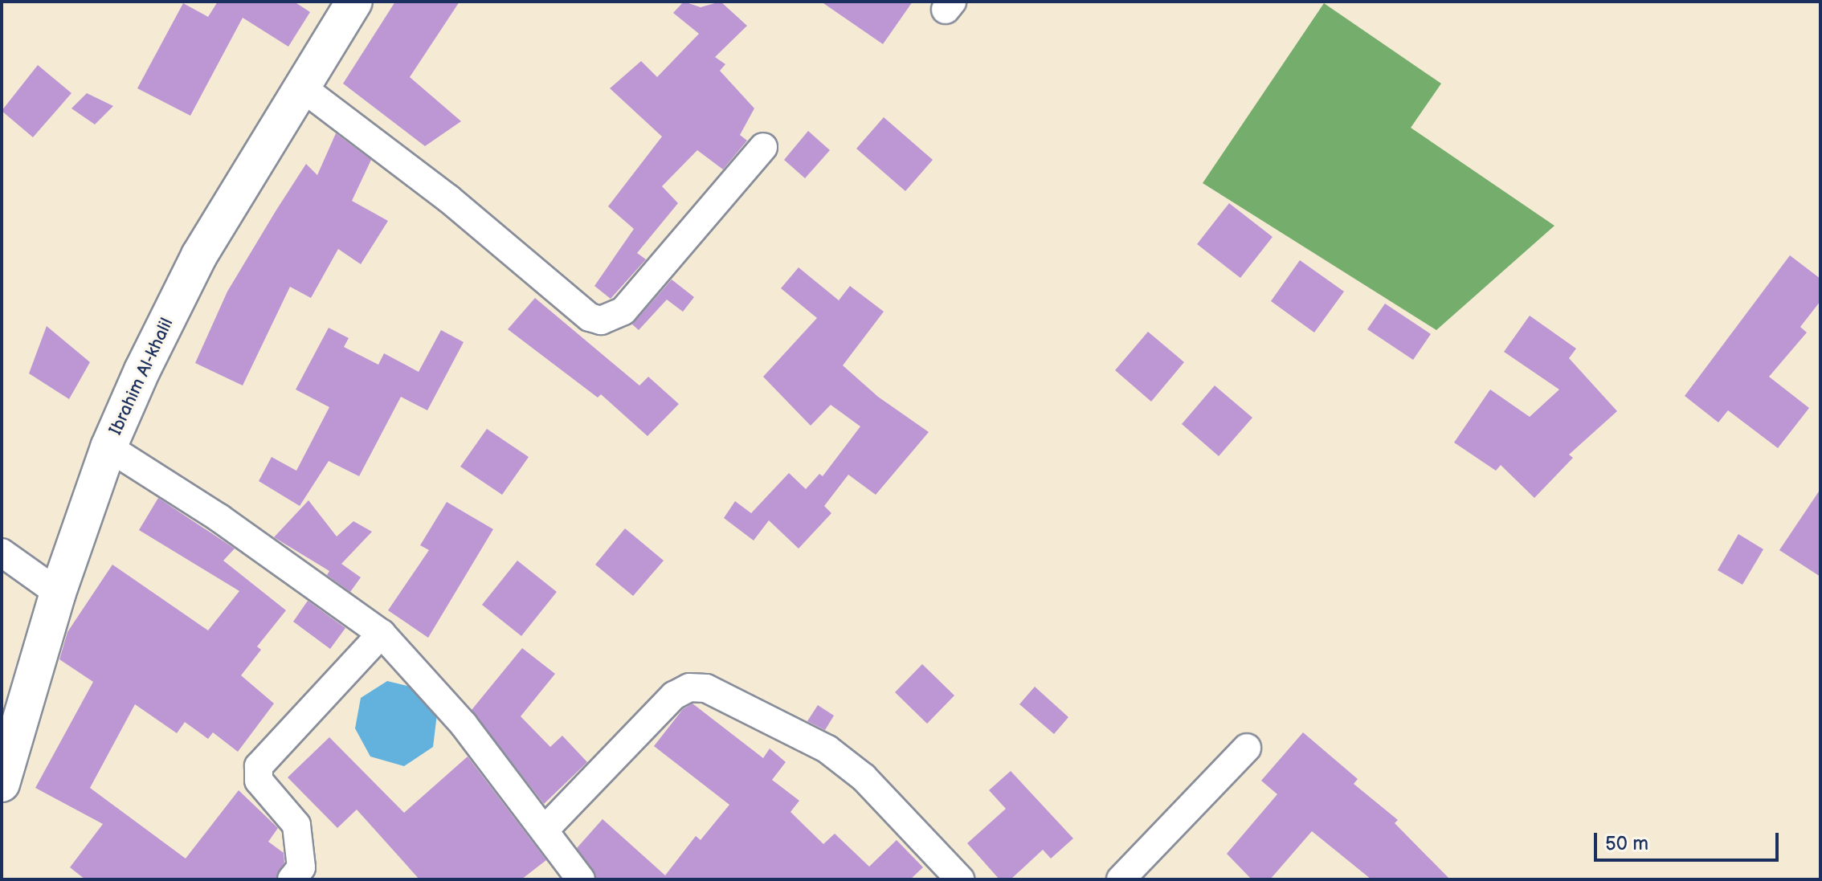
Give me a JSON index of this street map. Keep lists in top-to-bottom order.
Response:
{
  "streets": {
    "street": ["Ibrahim Al-khalil"]
  },
  "scale_bar": "50 m"
}
